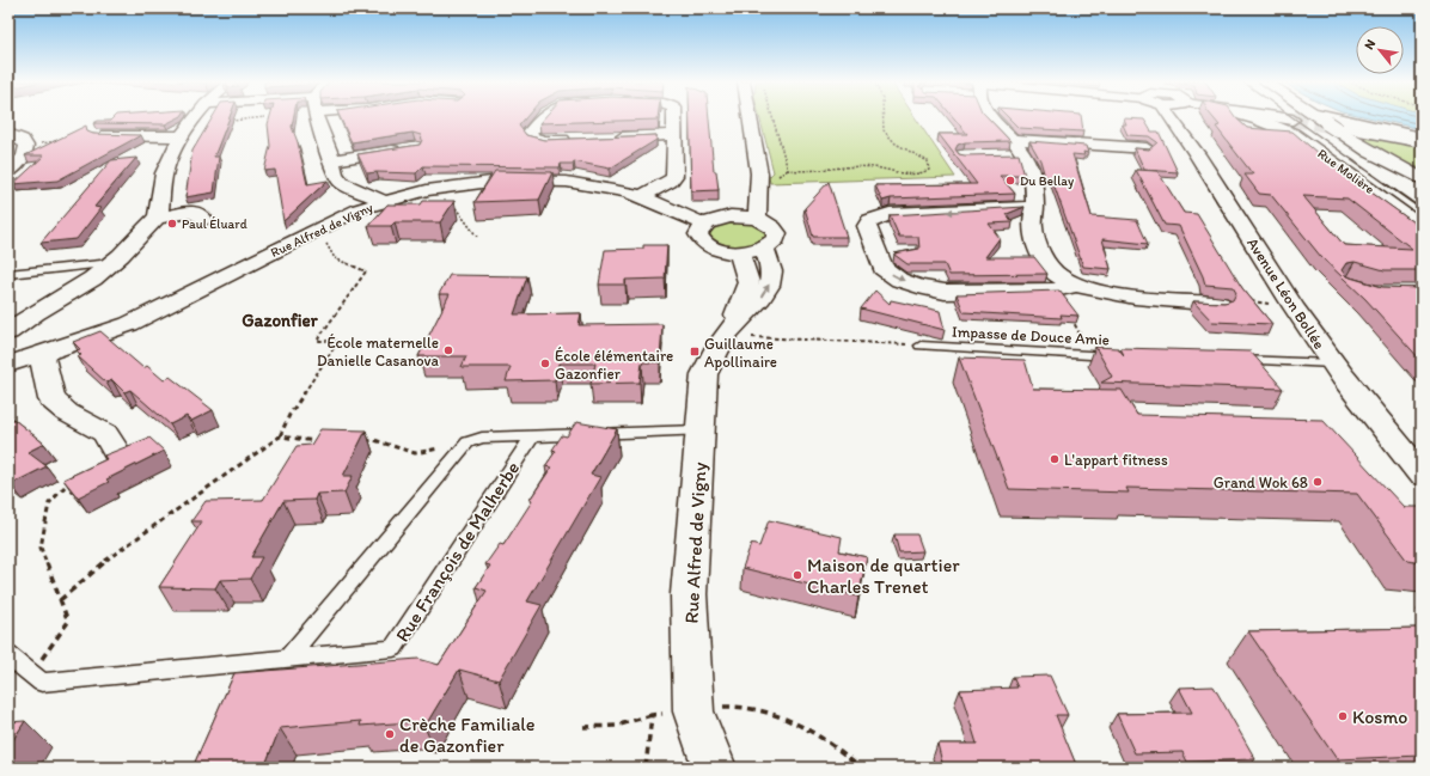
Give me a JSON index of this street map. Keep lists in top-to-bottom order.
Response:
{
  "streets": {
    "street": ["Rue Molière", "Rue Alfred de Vigny", "Avenue Léon Bollée"],
    "lane": ["Impasse de Douce Amie", "Rue François de Malherbe"]
  },
  "crossings": [
    ["Rue Alfred de Vigny", "Rue François de Malherbe"]
  ],
  "districts": ["Gazonfier"],
  "places": {
    "other": [
      "Du Bellay",
      "Paul Éluard",
      "École maternelle Danielle Casanova",
      "École élémentaire Gazonfier",
      "L'appart fitness",
      "Grand Wok 68",
      "Maison de quartier Charles Trenet",
      "Kosmo",
      "Crèche Familiale de Gazonfier"
    ],
    "transit": ["Guillaume Apollinaire"]
  },
  "north": "top left"
}
